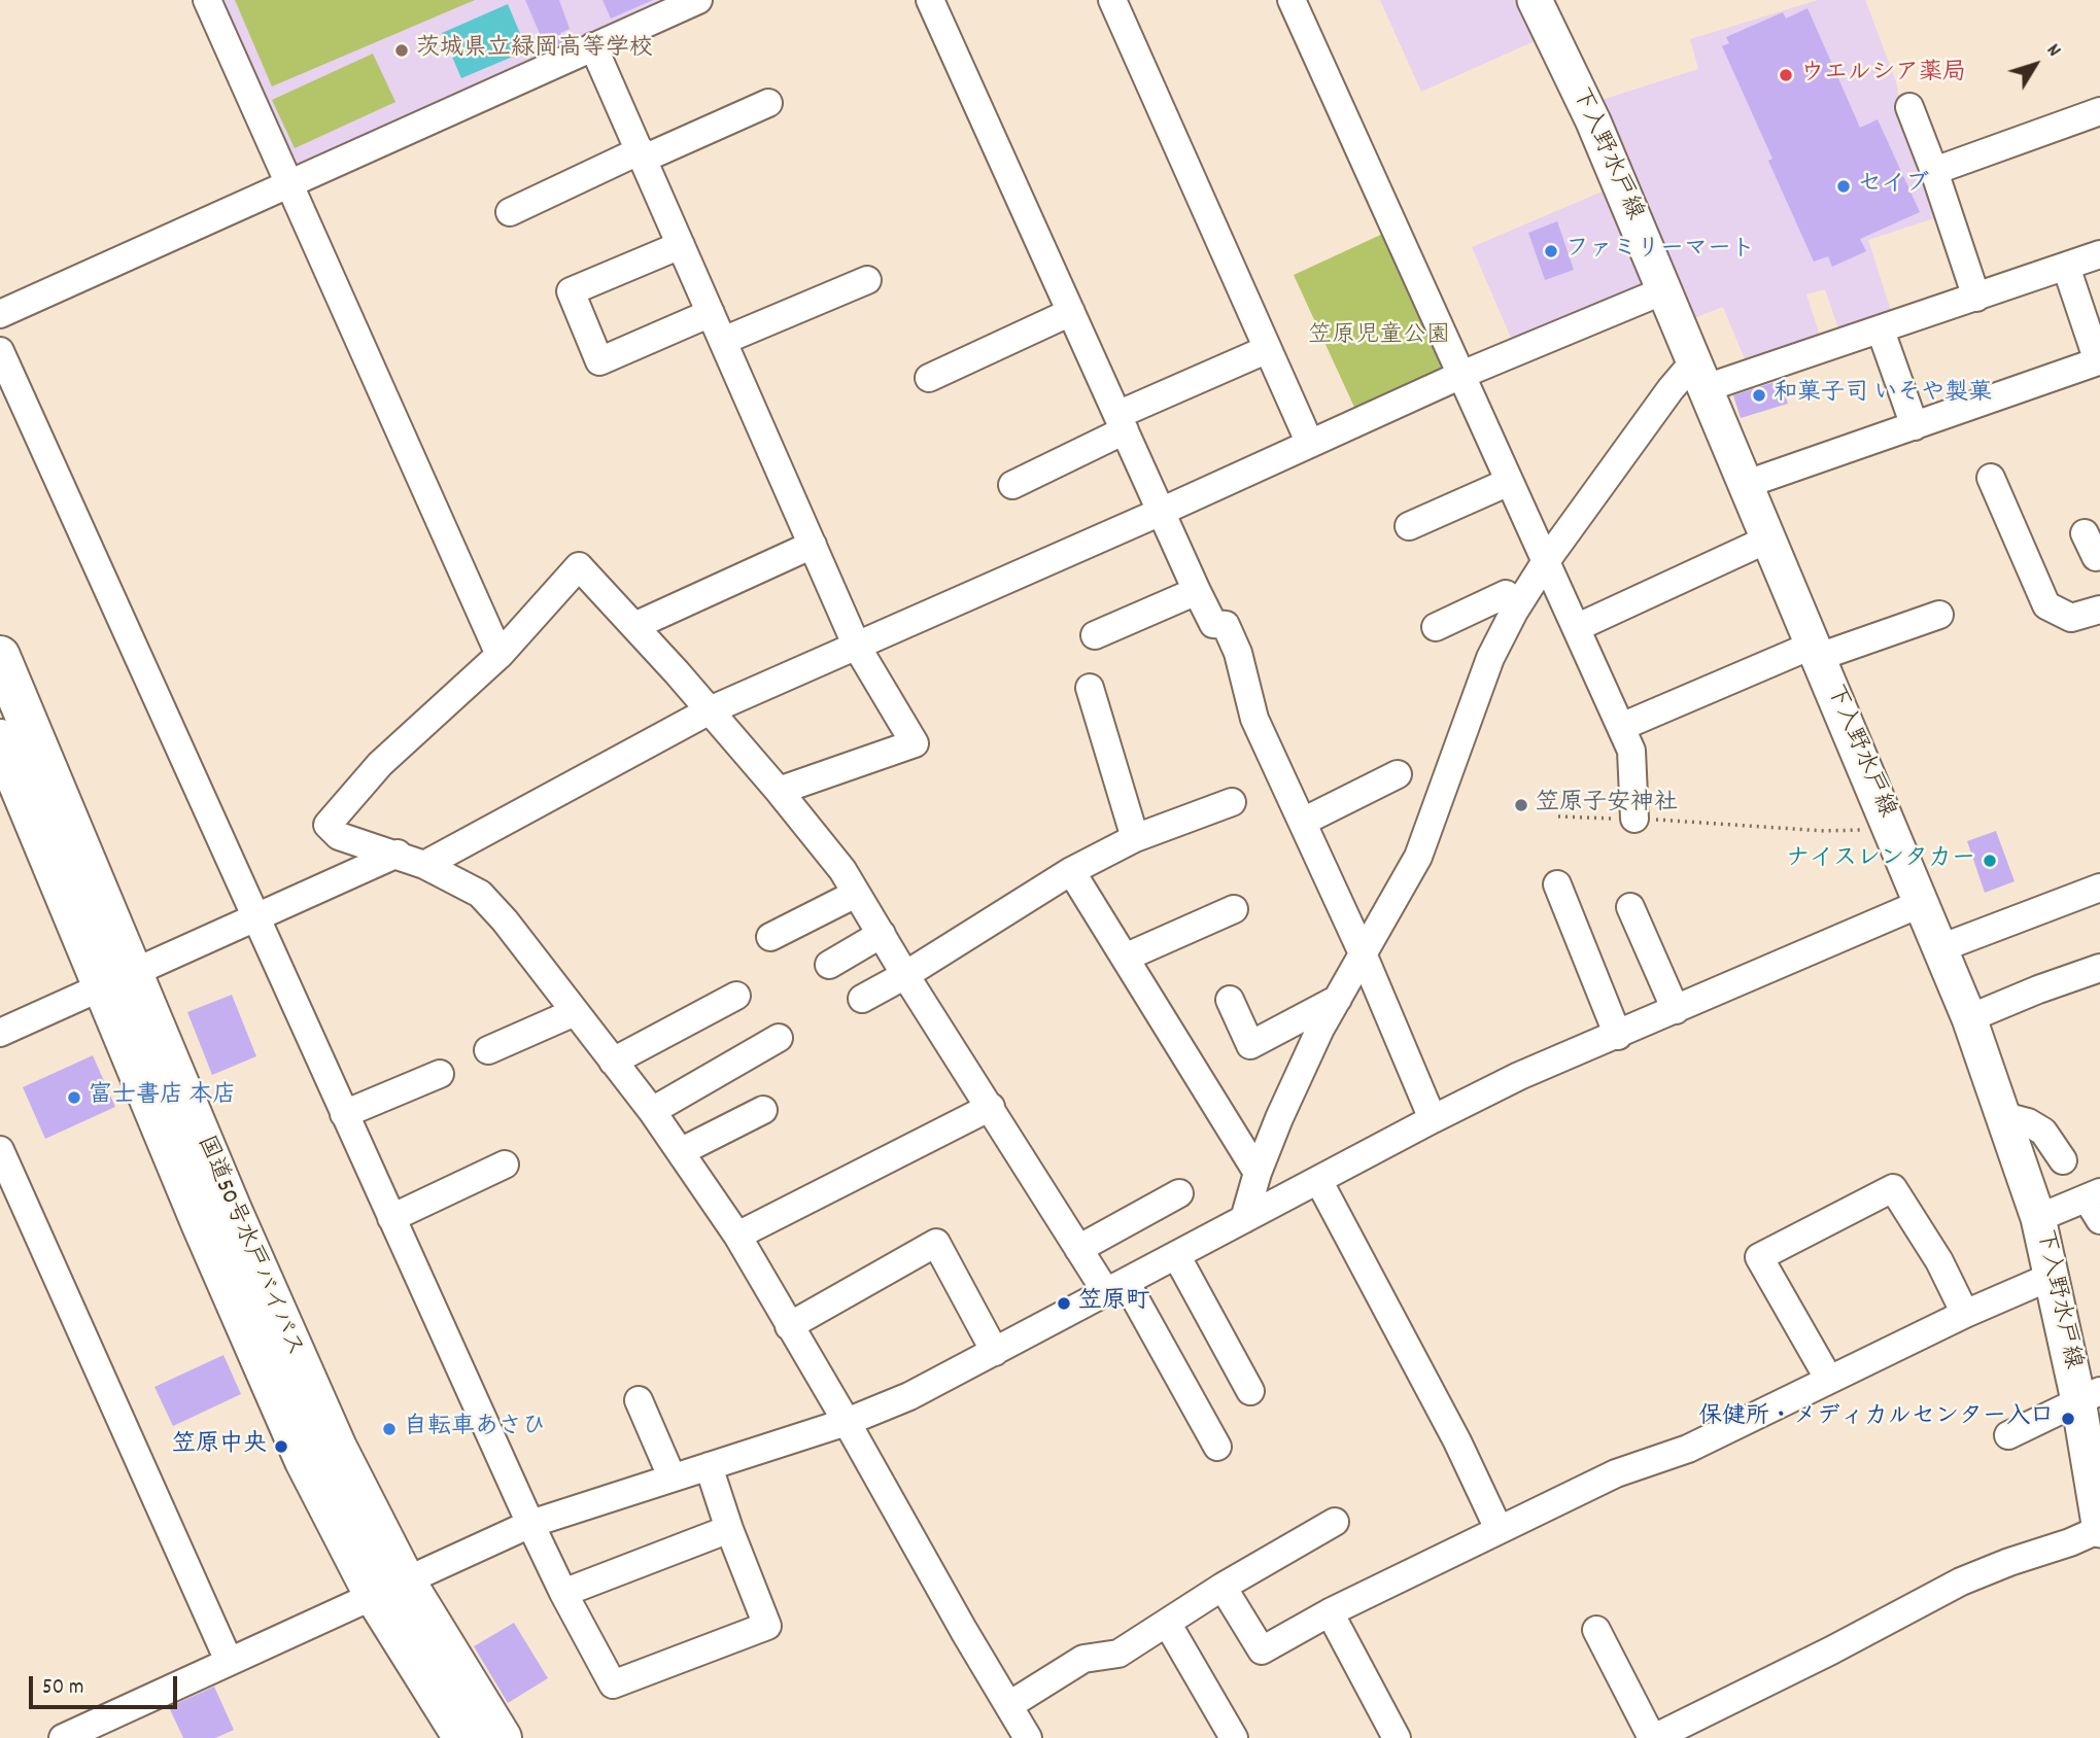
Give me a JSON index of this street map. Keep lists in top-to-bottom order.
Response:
{
  "streets": {
    "highway": ["国道50号水戸バイパス"],
    "main road": ["下入野水戸線"]
  },
  "parks": ["笠原児童公園"],
  "places": [
    "茨城県立緑岡高等学校",
    "ウエルシア薬局",
    "セイブ",
    "ファミリーマート",
    "和菓子司 いそや製菓",
    "笠原子安神社",
    "ナイスレンタカー",
    "富士書店 本店",
    "笠原町",
    "保健所・メディカルセンター入口",
    "自転車あさひ",
    "笠原中央"
  ],
  "scale_bar": "50 m",
  "north": "top right"
}
